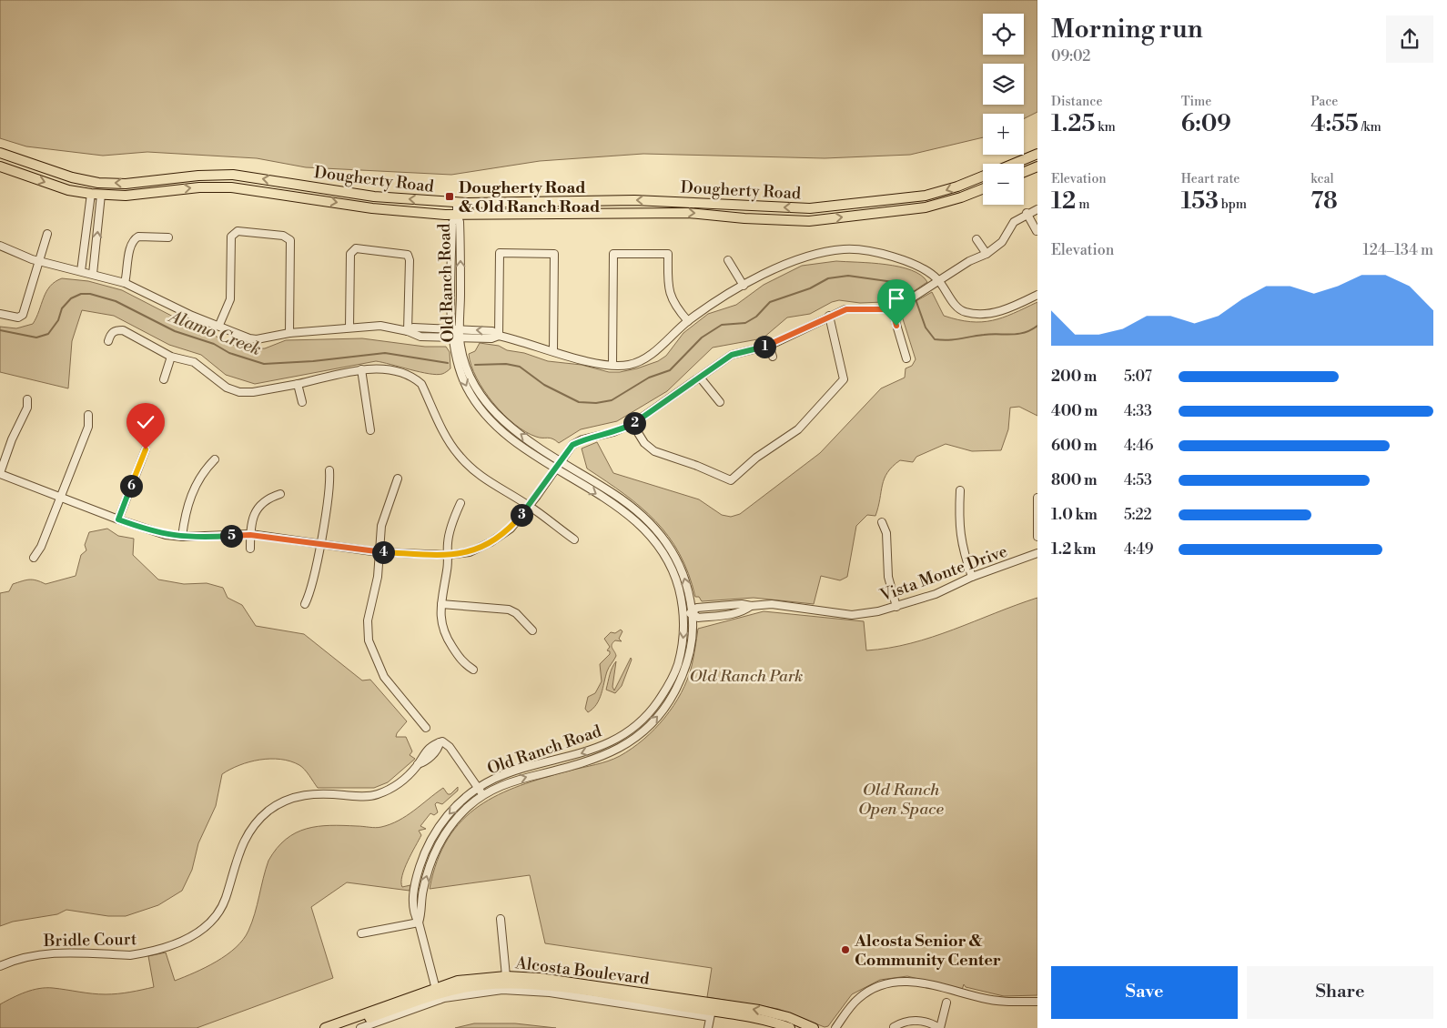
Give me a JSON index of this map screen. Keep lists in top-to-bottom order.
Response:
{
  "streets": {
    "main road": ["Dougherty Road", "Alcosta Boulevard"],
    "street": ["Old Ranch Road", "Vista Monte Drive", "Bridle Court"]
  },
  "crossings": [
    ["Dougherty Road", "Old Ranch Road"],
    ["Old Ranch Road", "Vista Monte Drive"],
    ["Old Ranch Road", "Bridle Court"],
    ["Old Ranch Road", "Alcosta Boulevard"]
  ],
  "water": ["Alamo Creek"],
  "parks": ["Old Ranch Park", "Old Ranch Open Space"],
  "places": {
    "transit": ["Dougherty Road & Old Ranch Road"],
    "other": ["Alcosta Senior & Community Center"]
  },
  "page": {
    "heading": ["Morning run", "09:02"],
    "map_buttons": ["+", "−"],
    "stats": [
      ["Distance", "1.25 km"],
      ["Time", "6:09"],
      ["Pace", "4:55 /km"],
      ["Elevation", "12 m"],
      ["Heart rate", "153 bpm"],
      ["kcal", "78"]
    ],
    "chart": ["Elevation", "124–134 m"],
    "pins": [
      "1",
      "2",
      "6",
      "3",
      "5",
      "4"
    ],
    "list": [
      {
        "name": "200 m",
        "note": "5:07"
      },
      {
        "name": "400 m",
        "note": "4:33"
      },
      {
        "name": "600 m",
        "note": "4:46"
      },
      {
        "name": "800 m",
        "note": "4:53"
      },
      {
        "name": "1.0 km",
        "note": "5:22"
      },
      {
        "name": "1.2 km",
        "note": "4:49"
      }
    ],
    "buttons": ["Save", "Share"]
  }
}
